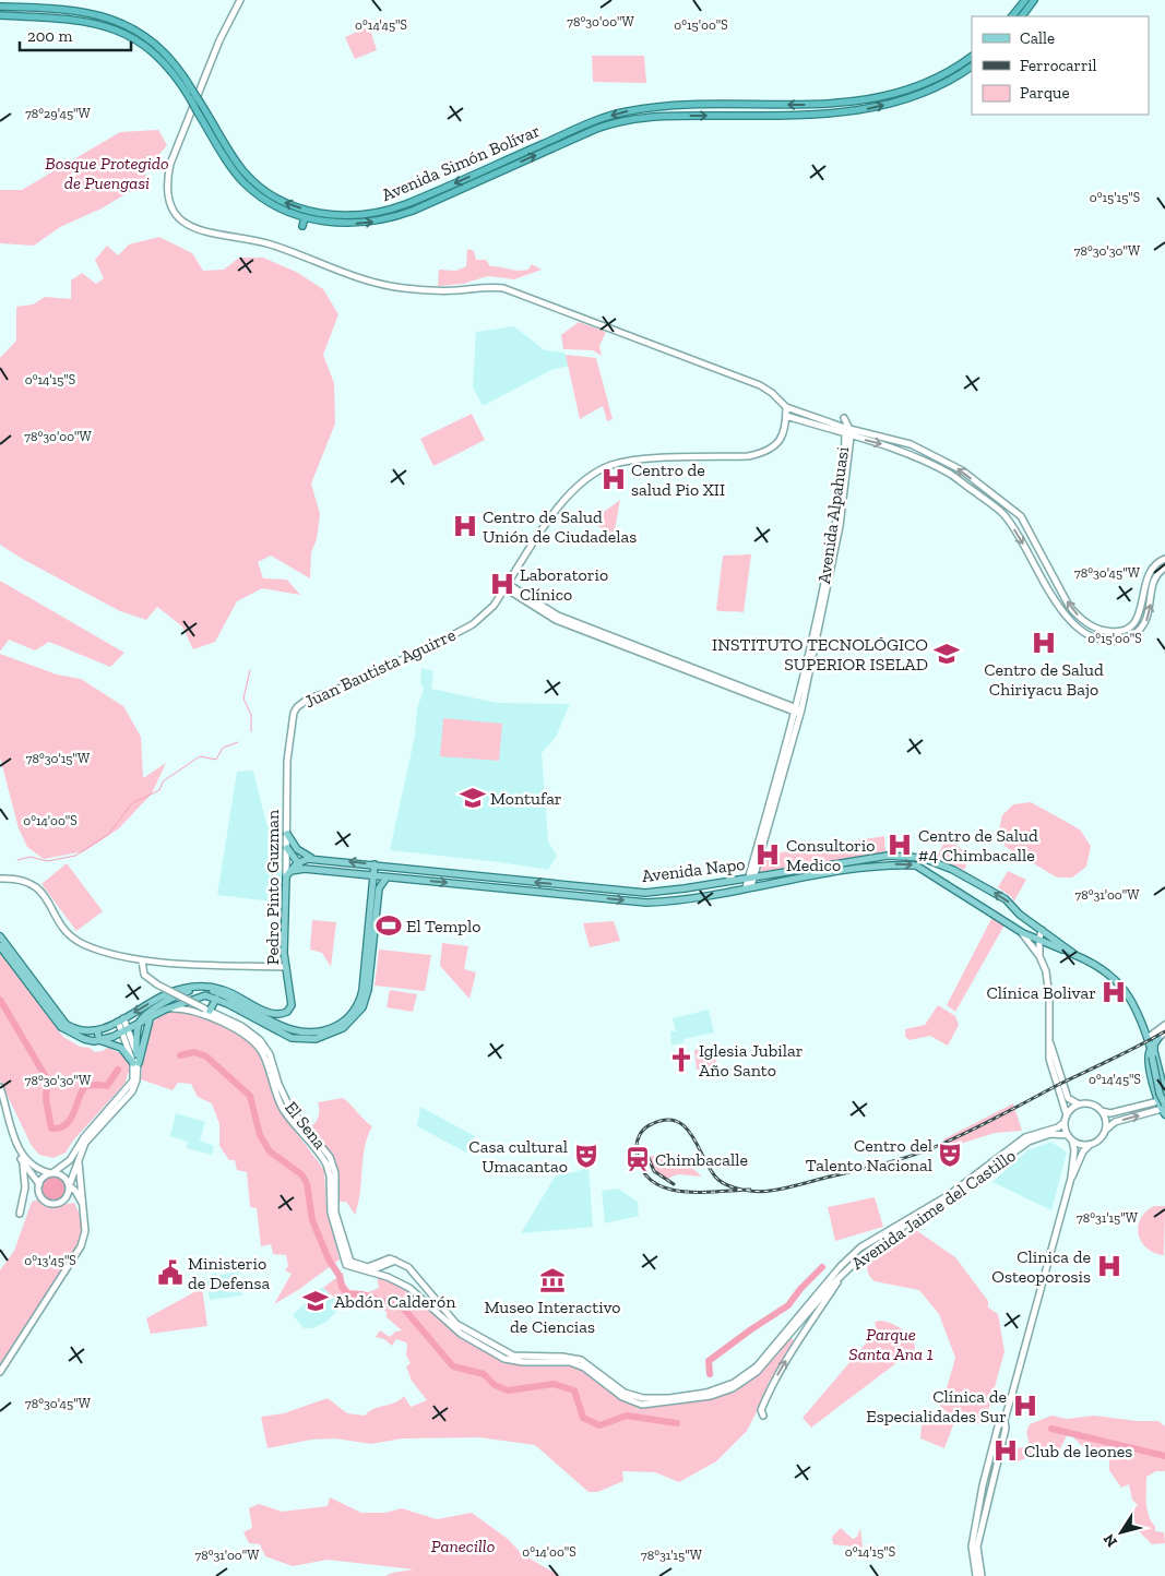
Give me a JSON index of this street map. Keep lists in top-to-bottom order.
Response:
{
  "streets": {
    "highway": ["Avenida Simón Bolívar"],
    "main road": [
      "Avenida Alpahuasi",
      "Juan Bautista Aguirre",
      "Avenida Napo",
      "Pedro Pinto Guzman",
      "El Sena",
      "Avenida Jaime del Castillo"
    ]
  },
  "crossings": [
    ["Avenida Alpahuasi", "Avenida Napo"],
    ["Juan Bautista Aguirre", "Pedro Pinto Guzman"],
    ["Avenida Napo", "Pedro Pinto Guzman"],
    ["El Sena", "Avenida Jaime del Castillo"]
  ],
  "parks": ["Bosque Protegido de Puengasi", "Parque Santa Ana 1", "Panecillo"],
  "places": {
    "hospital": [
      "Centro de salud Pio XII",
      "Centro de Salud Unión de Ciudadelas",
      "Laboratorio Clínico",
      "Centro de Salud Chiriyacu Bajo",
      "Centro de Salud #4 Chimbacalle",
      "Consultorio Medico",
      "Clínica Bolivar",
      "Clinica de Osteoporosis",
      "Clínica de Especialidades Sur",
      "Club de leones"
    ],
    "school or university": ["INSTITUTO TECNOLÓGICO SUPERIOR ISELAD", "Montufar", "Abdón Calderón"],
    "sports": ["El Templo"],
    "church": ["Iglesia Jubilar Año Santo"],
    "theatre": ["Centro del Talento Nacional", "Casa cultural Umacantao"],
    "station": ["Chimbacalle"],
    "public building": ["Ministerio de Defensa"],
    "museum": ["Museo Interactivo de Ciencias"]
  },
  "legend": ["Calle", "Ferrocarril", "Parque"],
  "scale_bar": "200 m",
  "north": "bottom left",
  "coordinates": [
    "78°30'00\"W",
    "0°14'45\"S",
    "0°15'00\"S",
    "78°29'45\"W",
    "0°15'15\"S",
    "78°30'30\"W",
    "0°14'15\"S",
    "78°30'45\"W",
    "78°30'15\"W",
    "0°14'00\"S",
    "78°31'00\"W",
    "78°31'15\"W",
    "0°13'45\"S"
  ]
}
